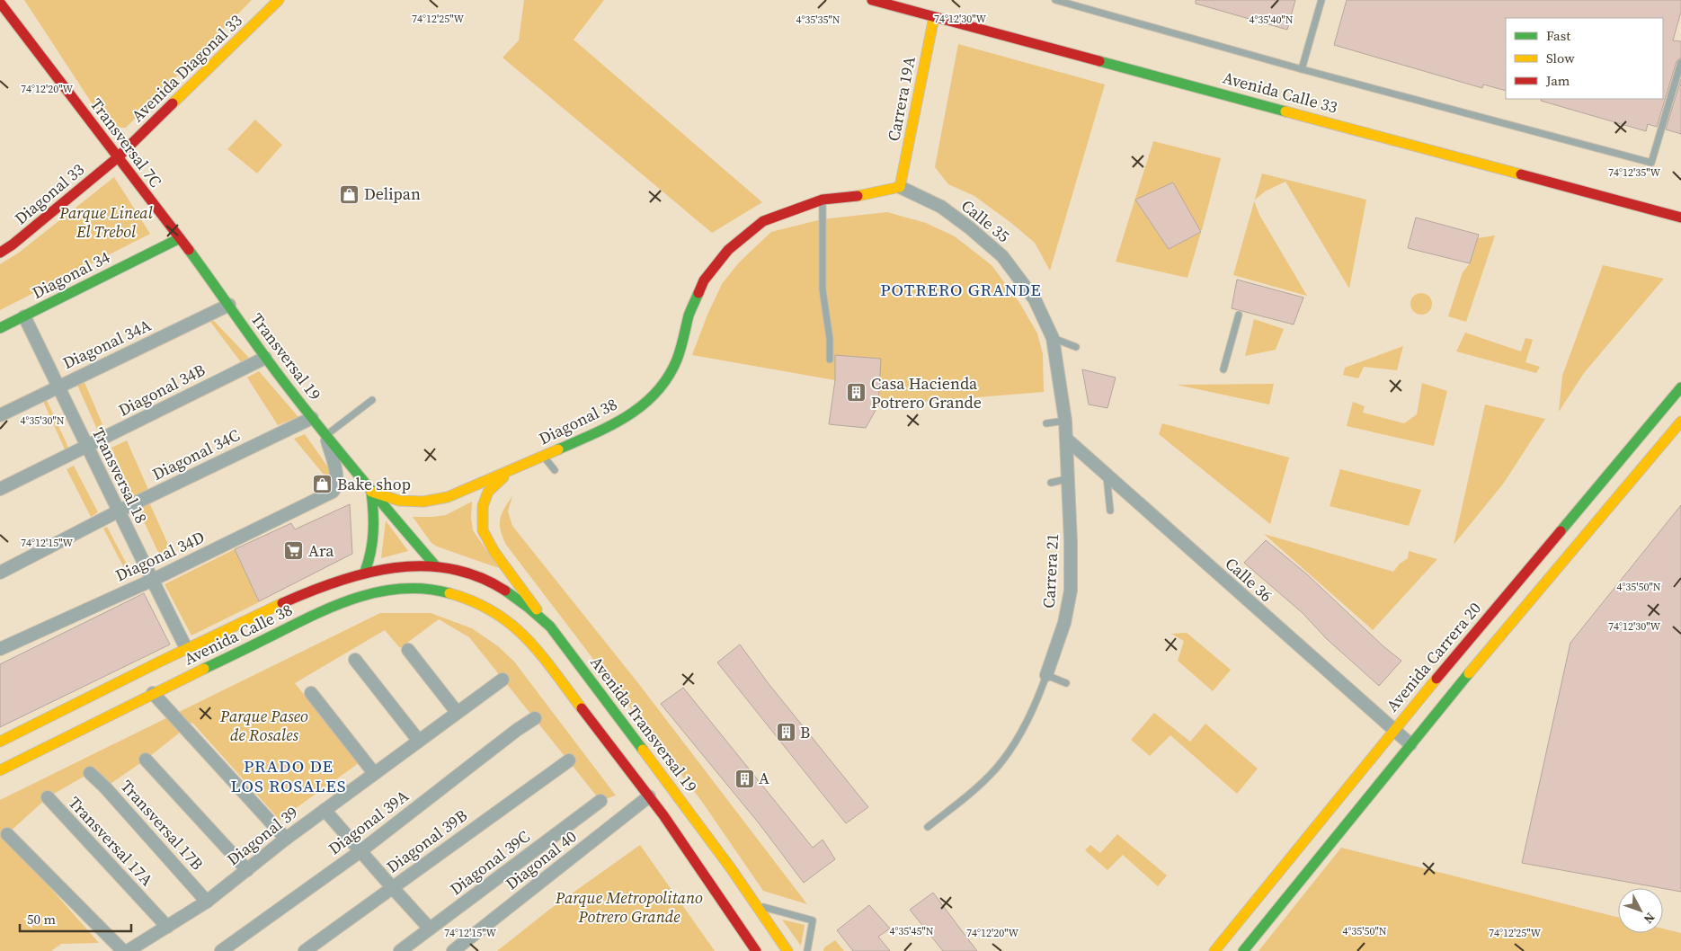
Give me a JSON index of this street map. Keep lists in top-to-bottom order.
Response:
{
  "streets": {
    "main road": [
      "Avenida Diagonal 33",
      "Avenida Calle 33",
      "Carrera 19A",
      "Transversal 7C",
      "Diagonal 33",
      "Diagonal 34",
      "Transversal 19",
      "Diagonal 38",
      "Avenida Calle 38",
      "Avenida Carrera 20",
      "Avenida Transversal 19"
    ],
    "street": [
      "Calle 35",
      "Diagonal 34A",
      "Diagonal 34B",
      "Diagonal 34C",
      "Transversal 18",
      "Diagonal 34D",
      "Carrera 21",
      "Calle 36",
      "Diagonal 39A",
      "Transversal 17B",
      "Diagonal 39",
      "Transversal 17A",
      "Diagonal 39B",
      "Diagonal 40",
      "Diagonal 39C"
    ]
  },
  "crossings": [
    ["Avenida Diagonal 33", "Transversal 7C"],
    ["Avenida Diagonal 33", "Diagonal 33"],
    ["Avenida Calle 33", "Carrera 19A"],
    ["Carrera 19A", "Calle 35"],
    ["Carrera 19A", "Diagonal 38"],
    ["Transversal 7C", "Diagonal 33"],
    ["Transversal 7C", "Diagonal 34"],
    ["Transversal 7C", "Transversal 19"],
    ["Calle 35", "Diagonal 38"],
    ["Calle 35", "Carrera 21"],
    ["Diagonal 34", "Transversal 19"],
    ["Diagonal 34", "Transversal 18"],
    ["Diagonal 34A", "Transversal 19"],
    ["Diagonal 34A", "Transversal 18"],
    ["Transversal 19", "Diagonal 34B"],
    ["Transversal 19", "Diagonal 38"],
    ["Transversal 19", "Diagonal 34C"],
    ["Transversal 19", "Diagonal 34D"],
    ["Transversal 19", "Avenida Calle 38"],
    ["Transversal 19", "Avenida Transversal 19"],
    ["Diagonal 34B", "Transversal 18"],
    ["Diagonal 38", "Avenida Transversal 19"],
    ["Diagonal 34C", "Transversal 18"],
    ["Transversal 18", "Diagonal 34D"],
    ["Transversal 18", "Avenida Calle 38"],
    ["Carrera 21", "Calle 36"],
    ["Calle 36", "Avenida Carrera 20"],
    ["Avenida Calle 38", "Avenida Transversal 19"],
    ["Avenida Calle 38", "Diagonal 40"],
    ["Transversal 17B", "Diagonal 39"],
    ["Diagonal 39", "Transversal 17A"]
  ],
  "districts": ["POTRERO GRANDE", "PRADO DE LOS ROSALES"],
  "parks": ["Parque Lineal El Trebol", "Parque Paseo de Rosales", "Parque Metropolitano Potrero Grande"],
  "places": {
    "shop": ["Delipan", "Bake shop"],
    "building": ["Casa Hacienda Potrero Grande", "B", "A"],
    "supermarket": ["Ara"]
  },
  "legend": ["Fast", "Slow", "Jam"],
  "scale_bar": "50 m",
  "north": "bottom right",
  "coordinates": [
    "74°12'25\"W",
    "74°12'30\"W",
    "4°35'40\"N",
    "4°35'35\"N",
    "74°12'20\"W",
    "74°12'35\"W",
    "4°35'30\"N",
    "74°12'15\"W",
    "4°35'50\"N",
    "4°35'45\"N"
  ]
}
